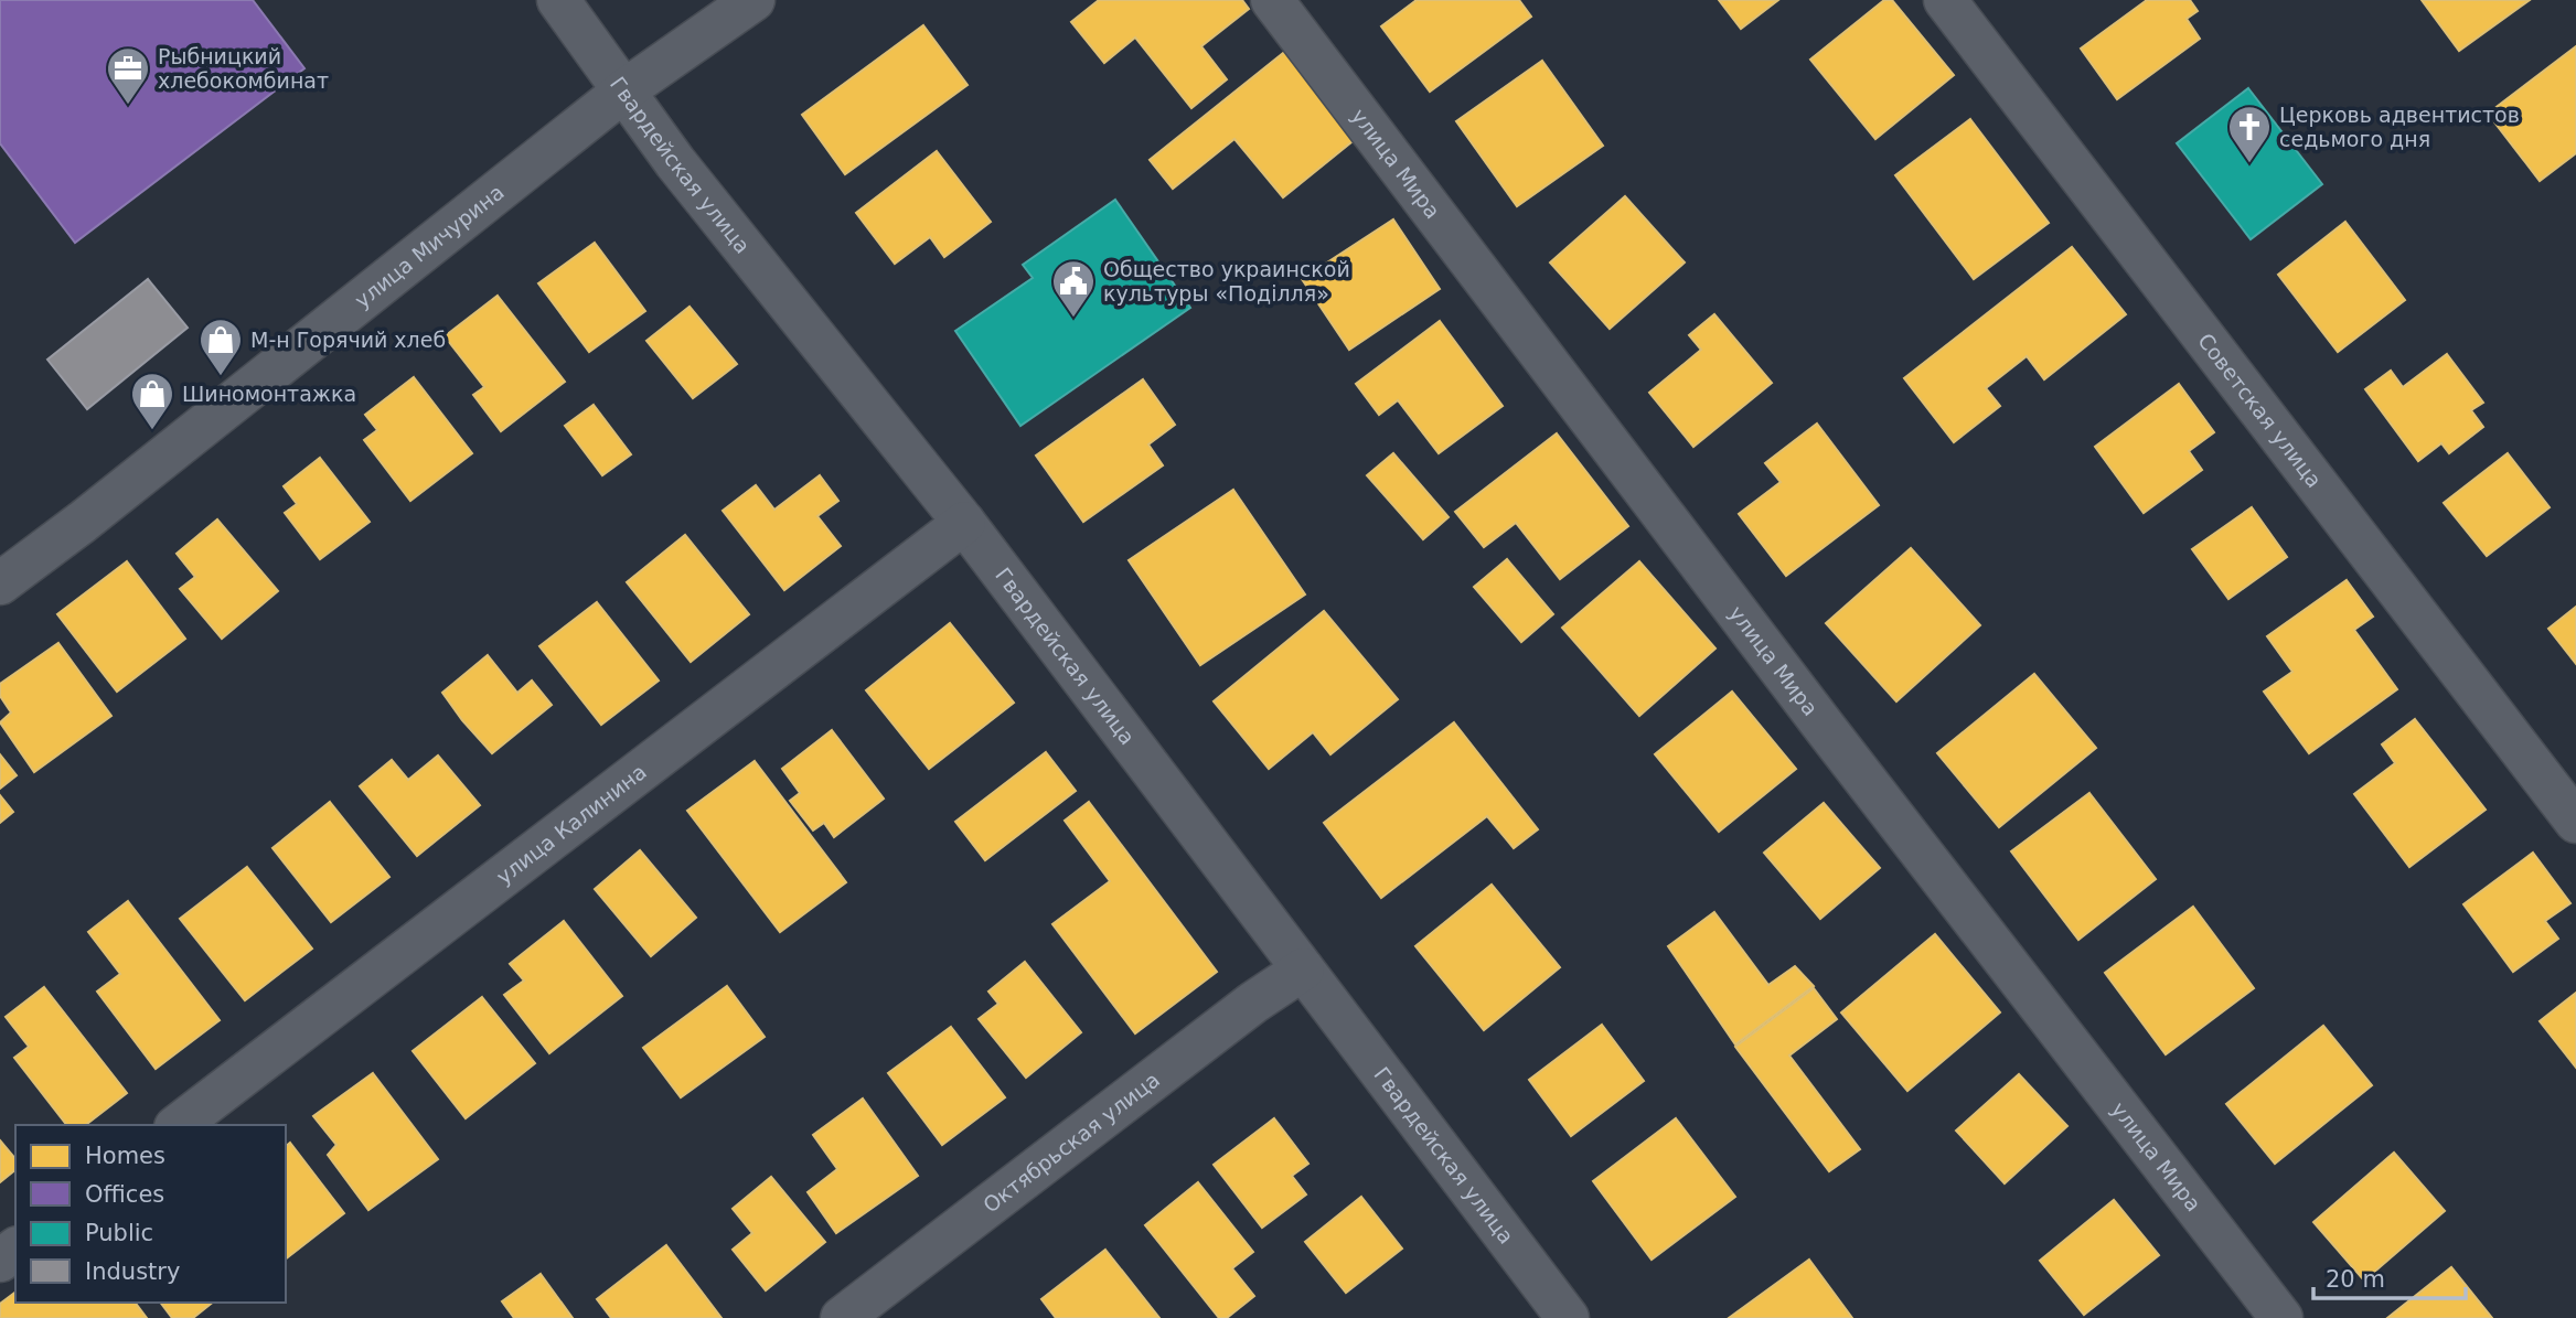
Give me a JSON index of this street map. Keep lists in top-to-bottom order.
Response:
{
  "streets": {
    "street": [
      "Гвардейская улица",
      "улица Мира",
      "улица Мичурина",
      "Советская улица",
      "улица Калинина",
      "Октябрьская улица"
    ]
  },
  "crossings": [
    ["Гвардейская улица", "улица Мичурина"],
    ["Гвардейская улица", "улица Калинина"],
    ["Гвардейская улица", "Октябрьская улица"]
  ],
  "places": {
    "office": ["Рыбницкий хлебокомбинат"],
    "church": ["Церковь адвентистов седьмого дня"],
    "public building": ["Общество украинской культуры «Поділля»"],
    "shop": ["М-н Горячий хлеб", "Шиномонтажка"]
  },
  "legend": [
    "Homes",
    "Offices",
    "Public",
    "Industry"
  ],
  "scale_bar": "20 m"
}
